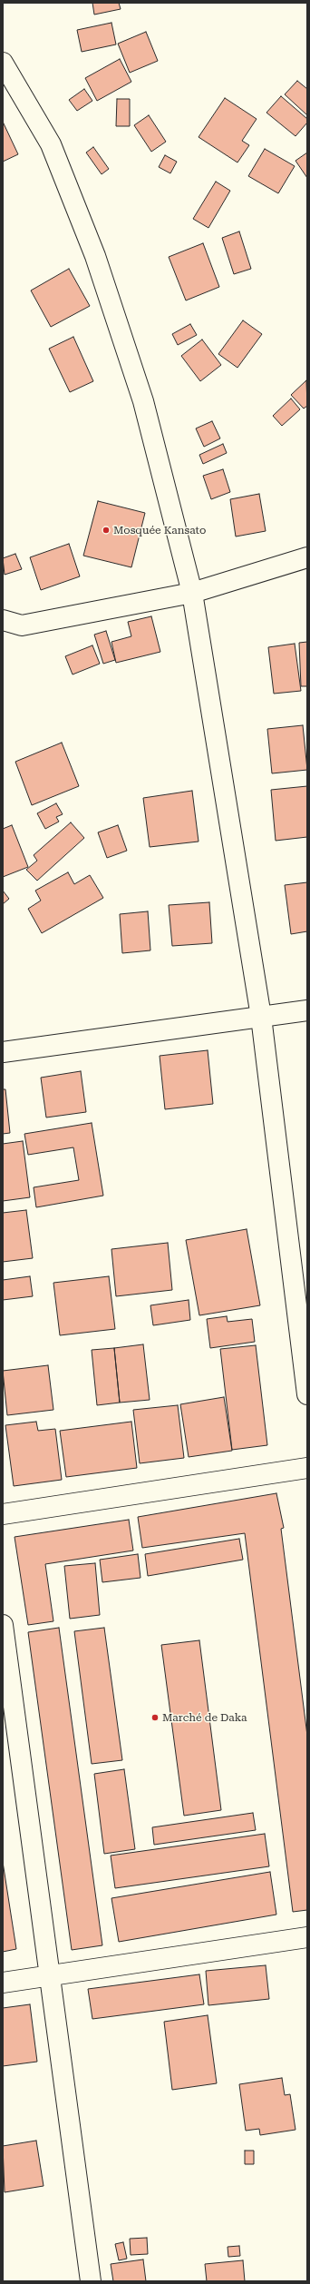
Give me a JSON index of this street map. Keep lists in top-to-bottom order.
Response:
{
  "places": ["Mosquée Kansato", "Marché de Daka"]
}
